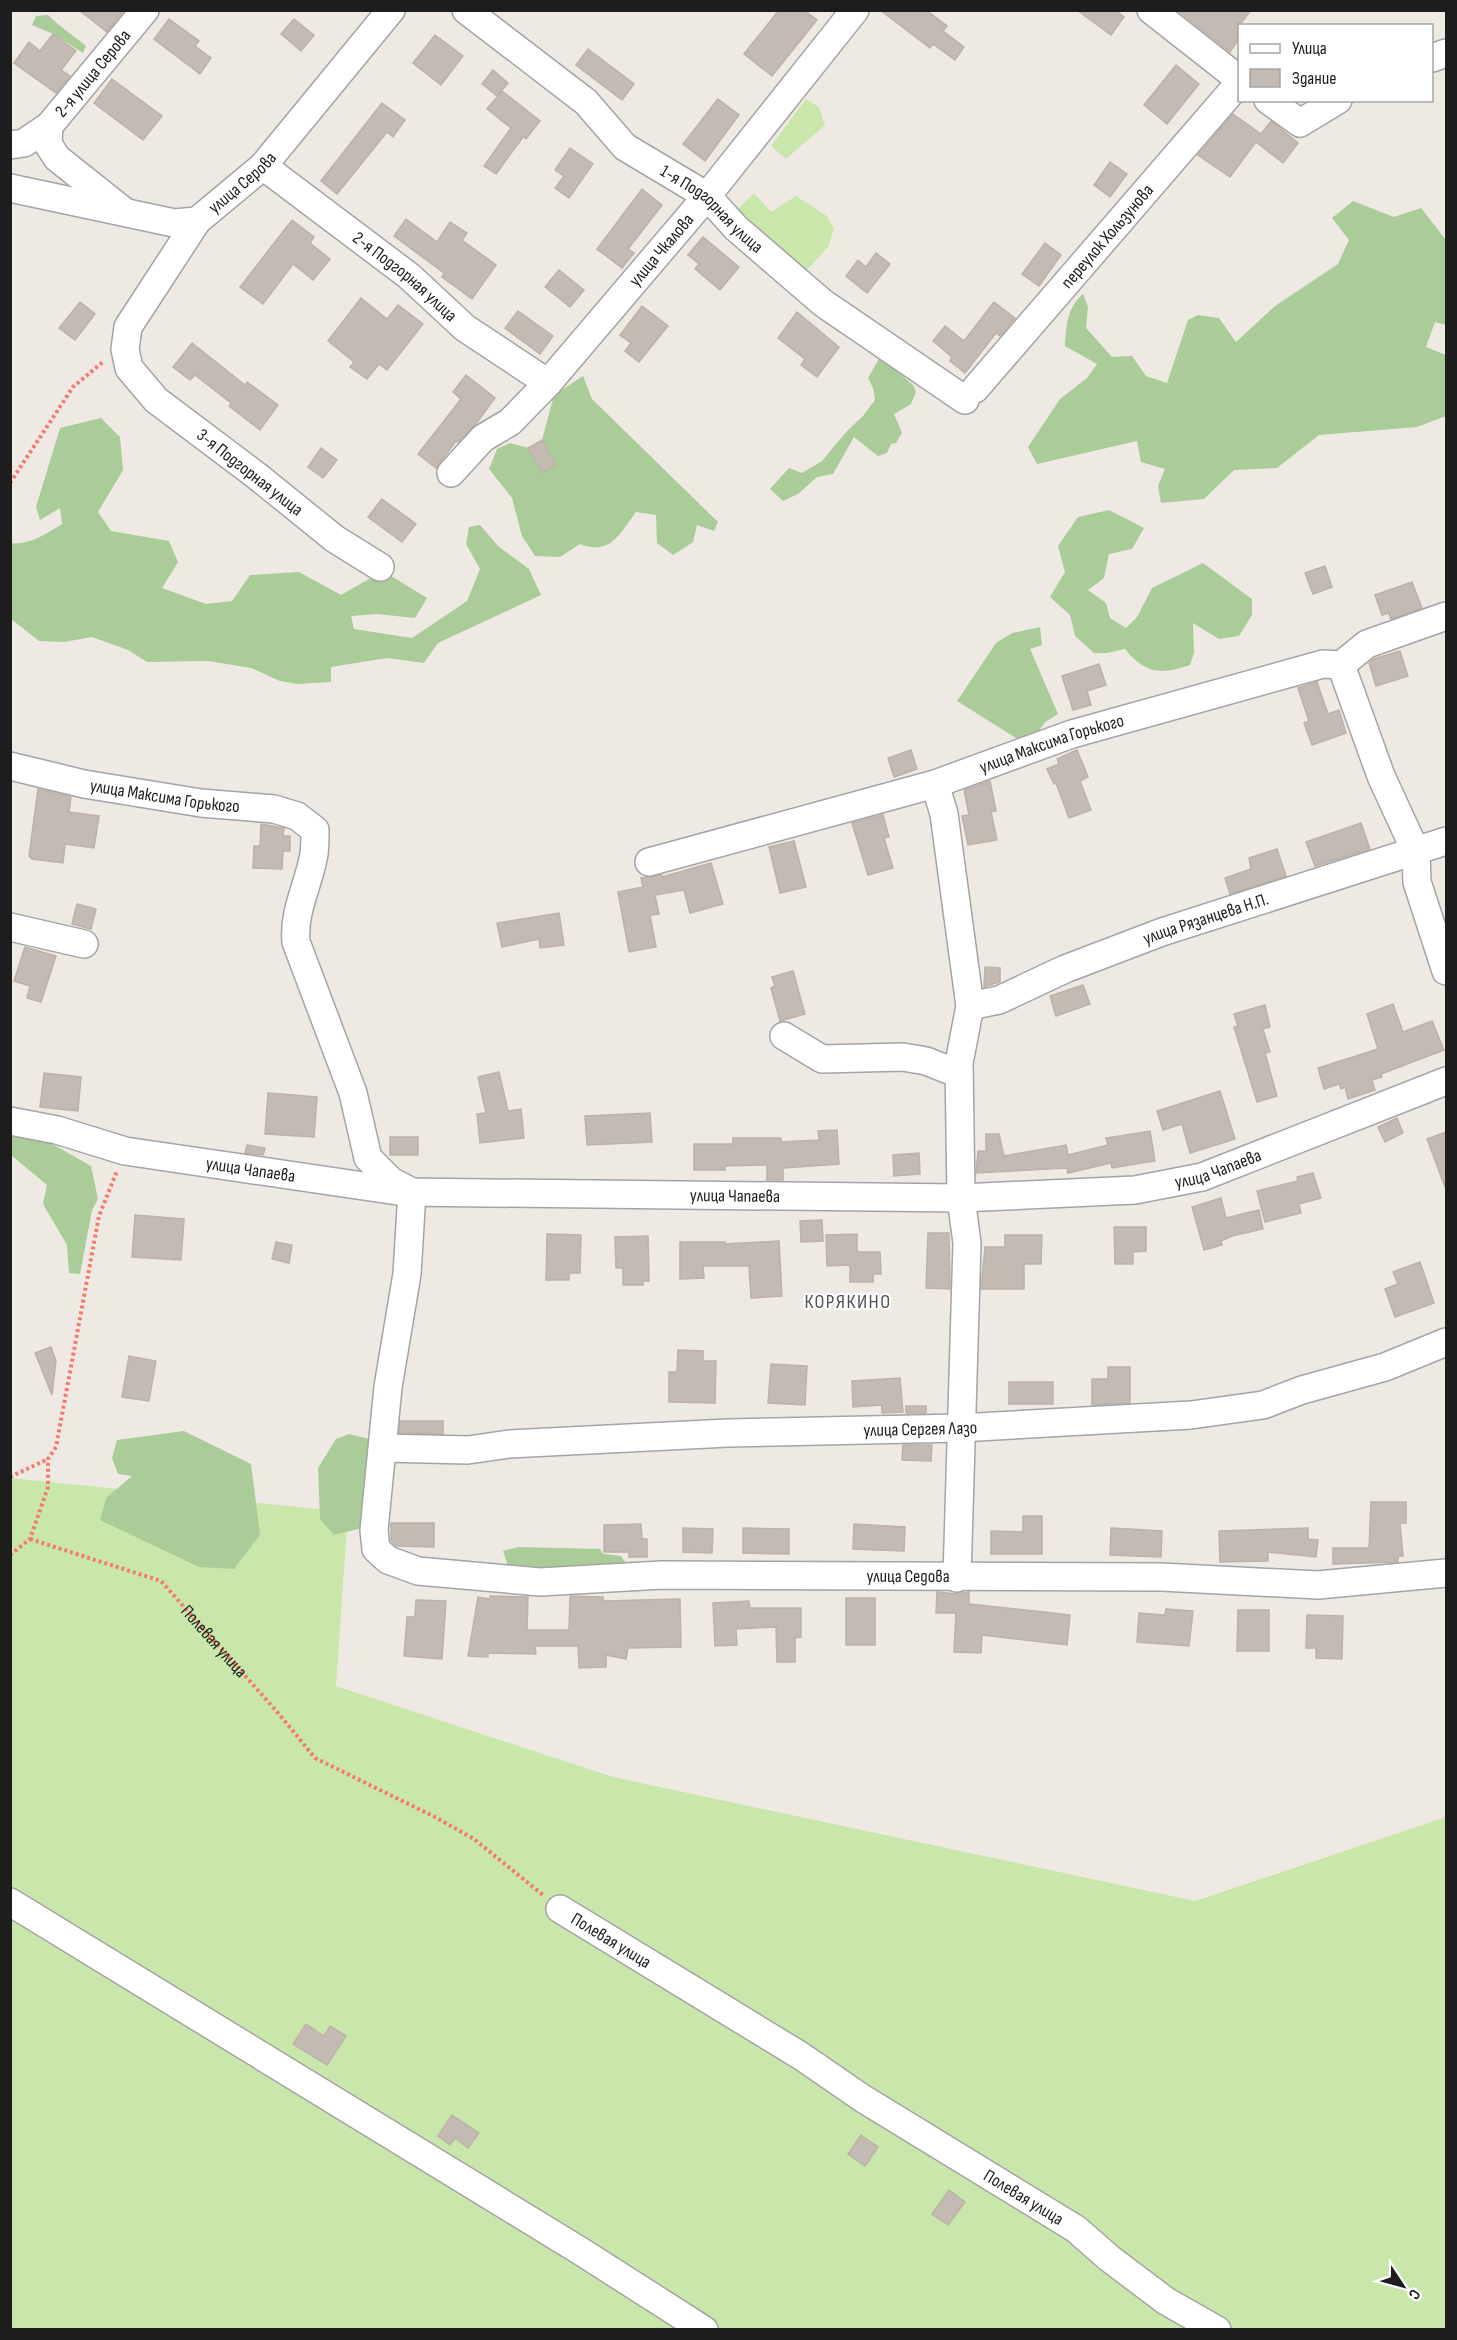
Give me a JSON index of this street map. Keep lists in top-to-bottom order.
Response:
{
  "streets": {
    "street": [
      "2-я улица Серова",
      "улица Серова",
      "1-я Подгорная улица",
      "переулок Хользунова",
      "улица Чкалова",
      "2-я Подгорная улица",
      "3-я Подгорная улица",
      "улица Максима Горького",
      "улица Рязанцева Н.П.",
      "улица Чапаева",
      "улица Сергея Лазо",
      "улица Седова",
      "Полевая улица"
    ]
  },
  "crossings": [
    ["улица Серова", "2-я Подгорная улица"],
    ["улица Серова", "3-я Подгорная улица"],
    ["1-я Подгорная улица", "переулок Хользунова"],
    ["1-я Подгорная улица", "улица Чкалова"],
    ["улица Чкалова", "2-я Подгорная улица"],
    ["улица Максима Горького", "улица Чапаева"],
    ["улица Сергея Лазо", "улица Седова"]
  ],
  "districts": ["КОРЯКИНО"],
  "legend": ["Улица", "Здание"],
  "north": "bottom right"
}
